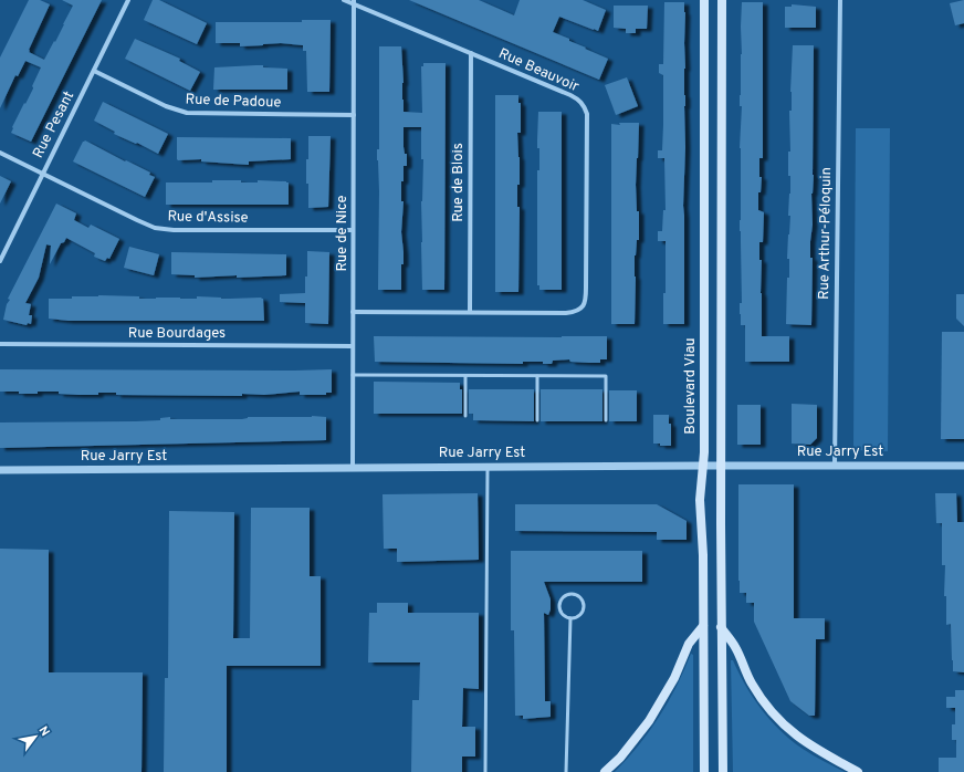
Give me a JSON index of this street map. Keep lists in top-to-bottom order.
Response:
{
  "streets": {
    "main road": ["Boulevard Viau"],
    "street": [
      "Rue Beauvoir",
      "Rue de Padoue",
      "Rue Pesant",
      "Rue de Blois",
      "Rue d'Assise",
      "Rue de Nice",
      "Rue Arthur-Péloquin",
      "Rue Bourdages",
      "Rue Jarry Est"
    ]
  },
  "crossings": [
    ["Rue Beauvoir", "Rue de Blois"],
    ["Rue Beauvoir", "Rue de Nice"],
    ["Rue de Padoue", "Rue Pesant"],
    ["Rue de Padoue", "Rue de Nice"],
    ["Rue Pesant", "Rue d'Assise"],
    ["Rue d'Assise", "Rue de Nice"],
    ["Rue de Nice", "Rue Bourdages"],
    ["Rue de Nice", "Rue Jarry Est"],
    ["Rue Arthur-Péloquin", "Rue Jarry Est"],
    ["Boulevard Viau", "Rue Jarry Est"]
  ],
  "north": "top right"
}
